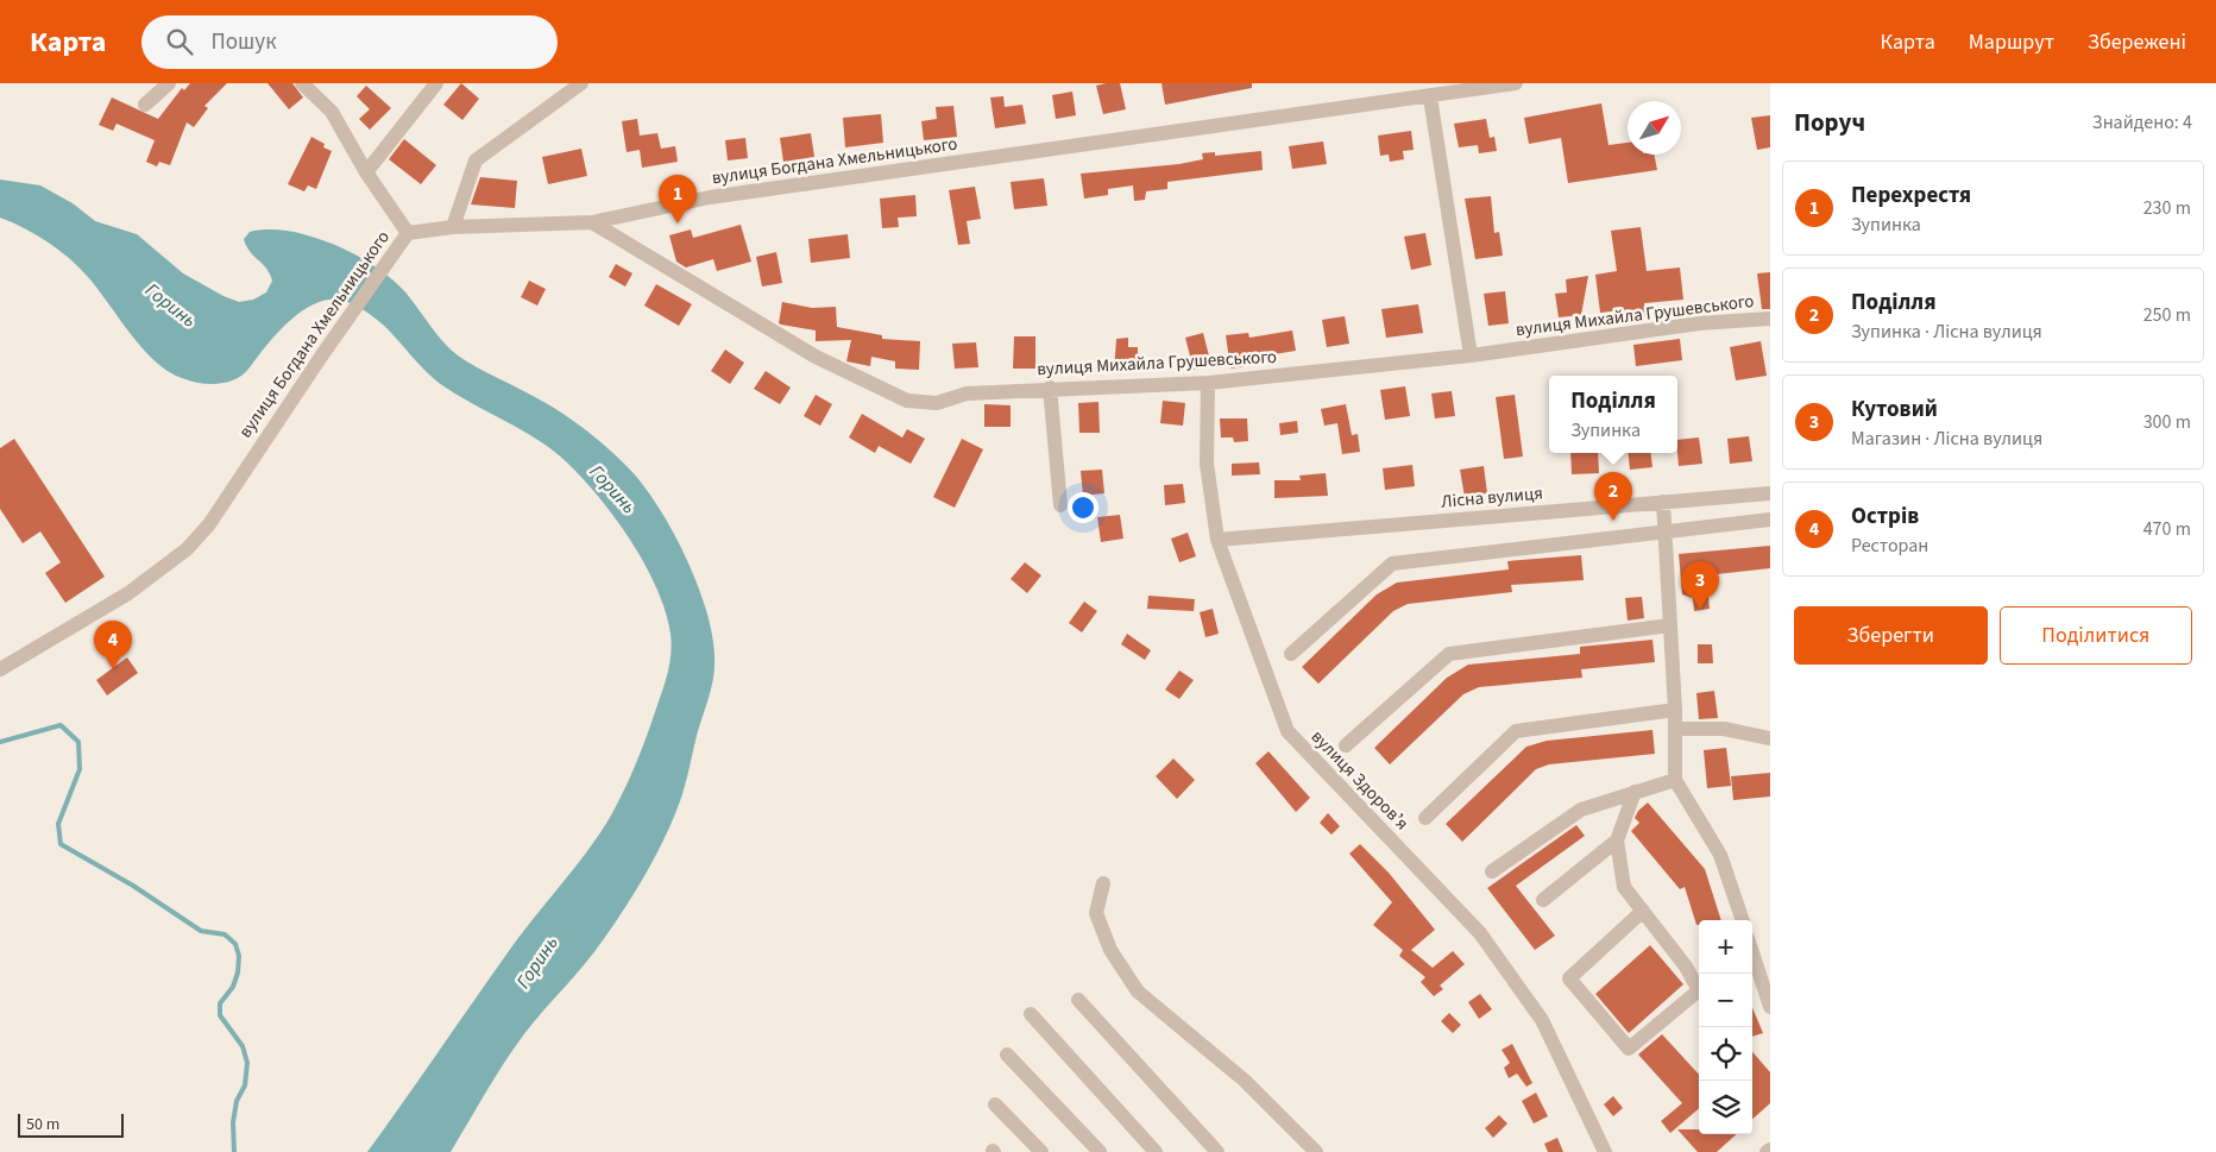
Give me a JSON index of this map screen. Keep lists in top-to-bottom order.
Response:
{
  "streets": {
    "street": [
      "вулиця Богдана Хмельницького",
      "вулиця Михайла Грушевського",
      "Лісна вулиця",
      "вулиця Здоровʼя"
    ]
  },
  "crossings": [
    ["вулиця Богдана Хмельницького", "вулиця Михайла Грушевського"],
    ["вулиця Михайла Грушевського", "вулиця Здоровʼя"],
    ["Лісна вулиця", "вулиця Здоровʼя"]
  ],
  "water": ["Горинь"],
  "scale_bar": "50 m",
  "north": "top right",
  "page": {
    "header": "Карта",
    "search": "Пошук",
    "nav": ["Карта", "Маршрут", "Збережені"],
    "heading": ["Поруч", "Знайдено: 4"],
    "list": [
      {
        "mark": "1",
        "name": "Перехрестя",
        "note": "Зупинка",
        "value": "230 m"
      },
      {
        "mark": "2",
        "name": "Поділля",
        "note": "Зупинка · Лісна вулиця",
        "value": "250 m"
      },
      {
        "mark": "3",
        "name": "Кутовий",
        "note": "Магазин · Лісна вулиця",
        "value": "300 m"
      },
      {
        "mark": "4",
        "name": "Острів",
        "note": "Ресторан",
        "value": "470 m"
      }
    ],
    "pins": [
      "1",
      "2",
      "3",
      "4"
    ],
    "popup": ["Поділля", "Зупинка"],
    "buttons": ["Зберегти", "Поділитися"],
    "map_buttons": ["+", "−"],
    "scale": "50 m"
  }
}
